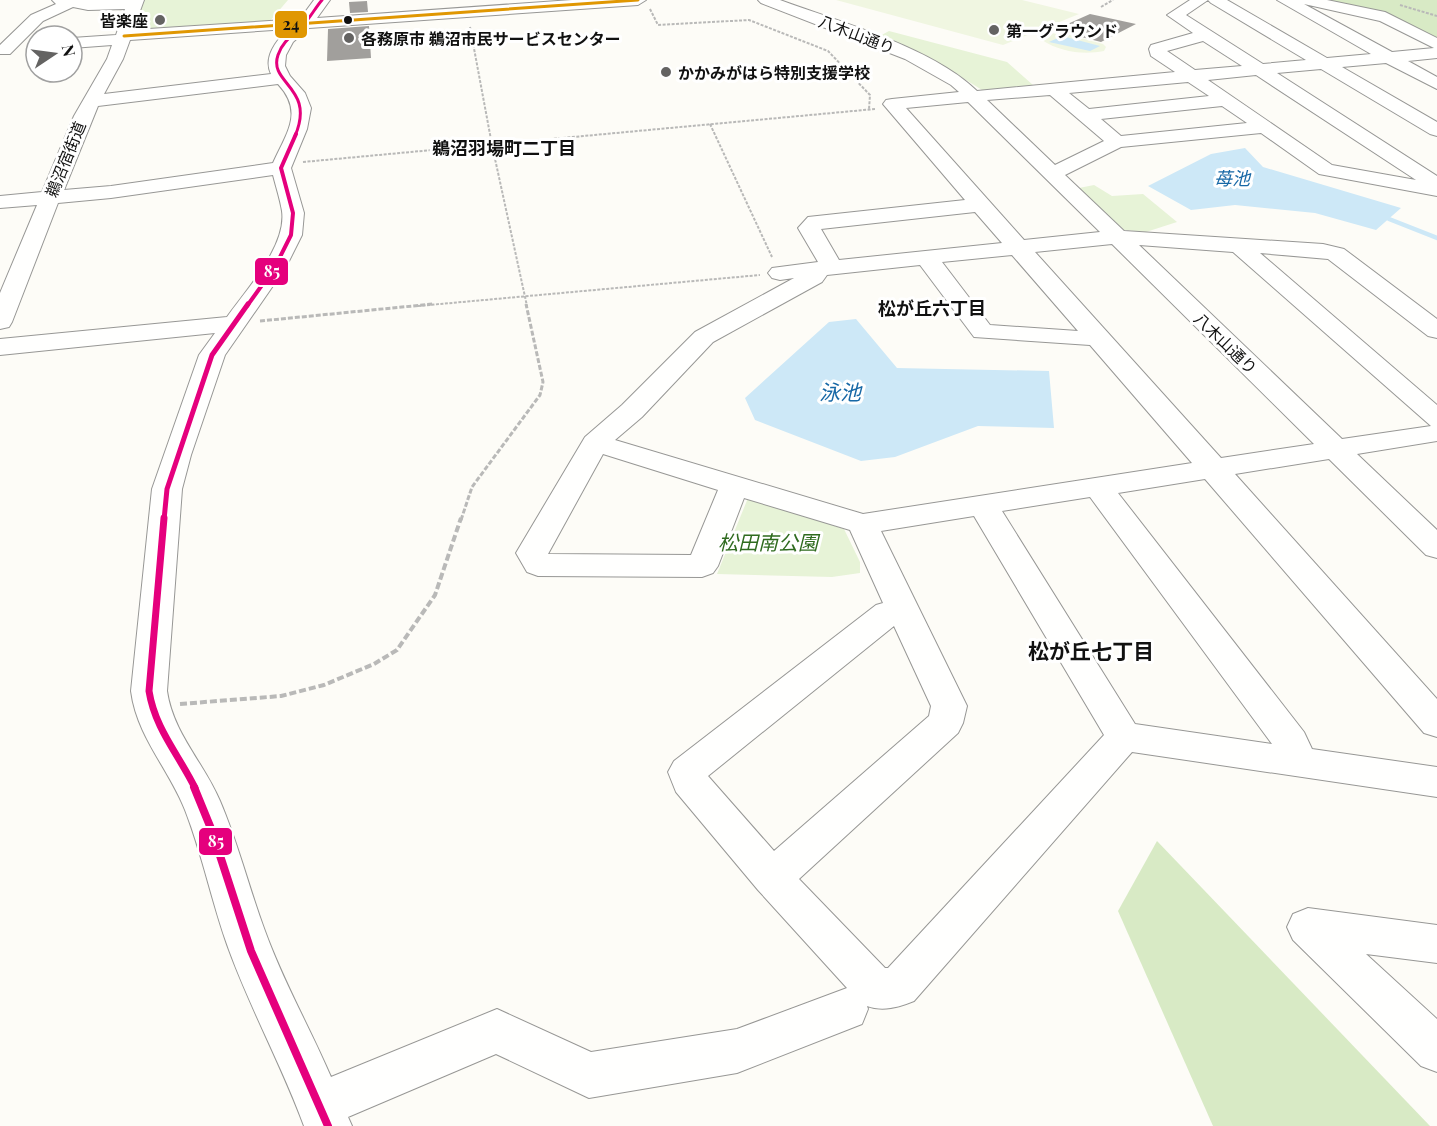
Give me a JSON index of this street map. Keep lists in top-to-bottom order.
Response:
{
  "streets": {
    "street": ["八木山通り", "鵜沼宿街道"]
  },
  "districts": ["鵜沼羽場町二丁目", "松が丘六丁目", "松が丘七丁目"],
  "water": ["苺池", "泳池"],
  "parks": ["松田南公園"],
  "places": [
    "皆楽座",
    "第一グラウンド",
    "各務原市 鵜沼市民サービスセンター",
    "かかみがはら特別支援学校"
  ],
  "lines": ["transit line 85", "transit line 24"],
  "north": "right"
}
